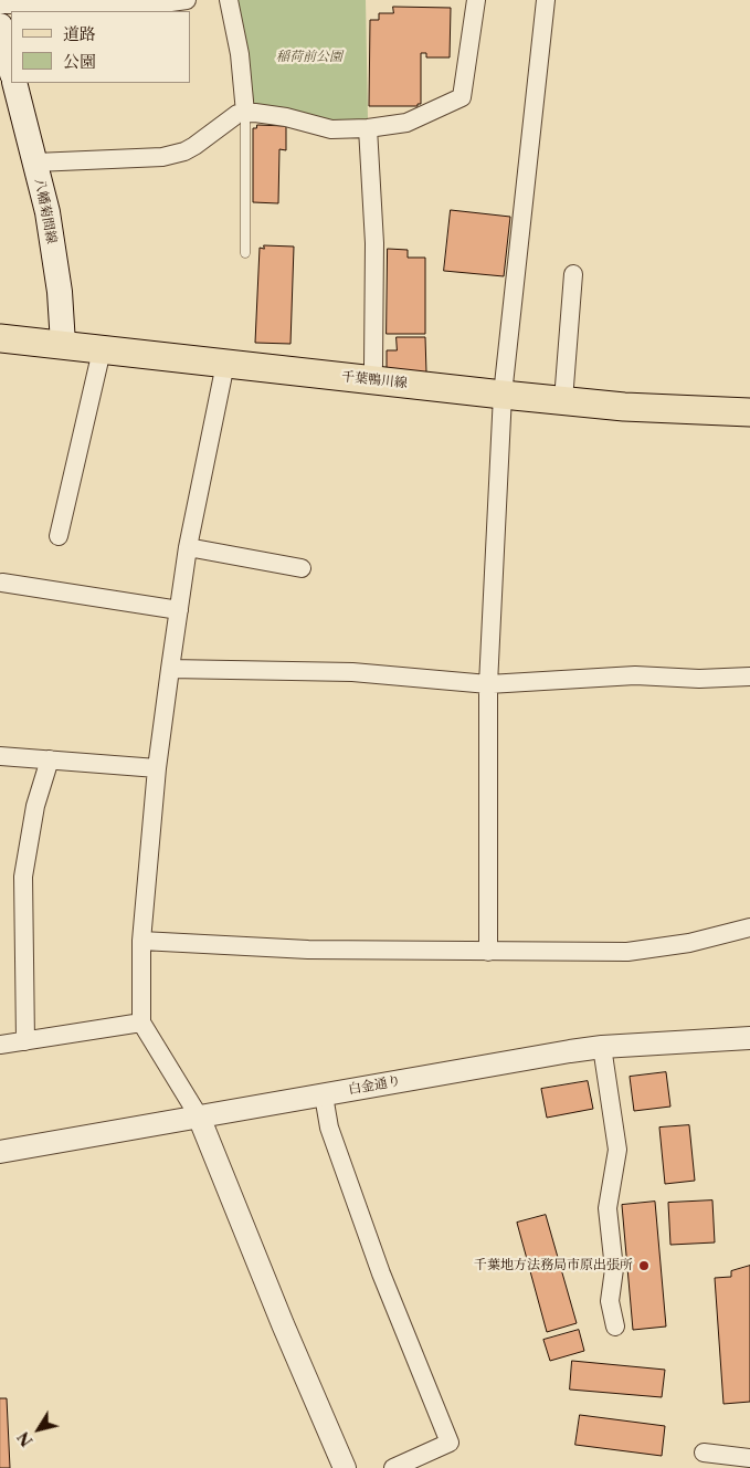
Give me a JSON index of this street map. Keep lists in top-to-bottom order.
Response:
{
  "streets": {
    "main road": ["八幡菊間線", "千葉鴨川線"],
    "street": ["白金通り"]
  },
  "crossings": [
    ["八幡菊間線", "千葉鴨川線"]
  ],
  "parks": ["稲荷前公園"],
  "places": ["千葉地方法務局市原出張所"],
  "legend": ["道路", "公園"],
  "north": "bottom left"
}
